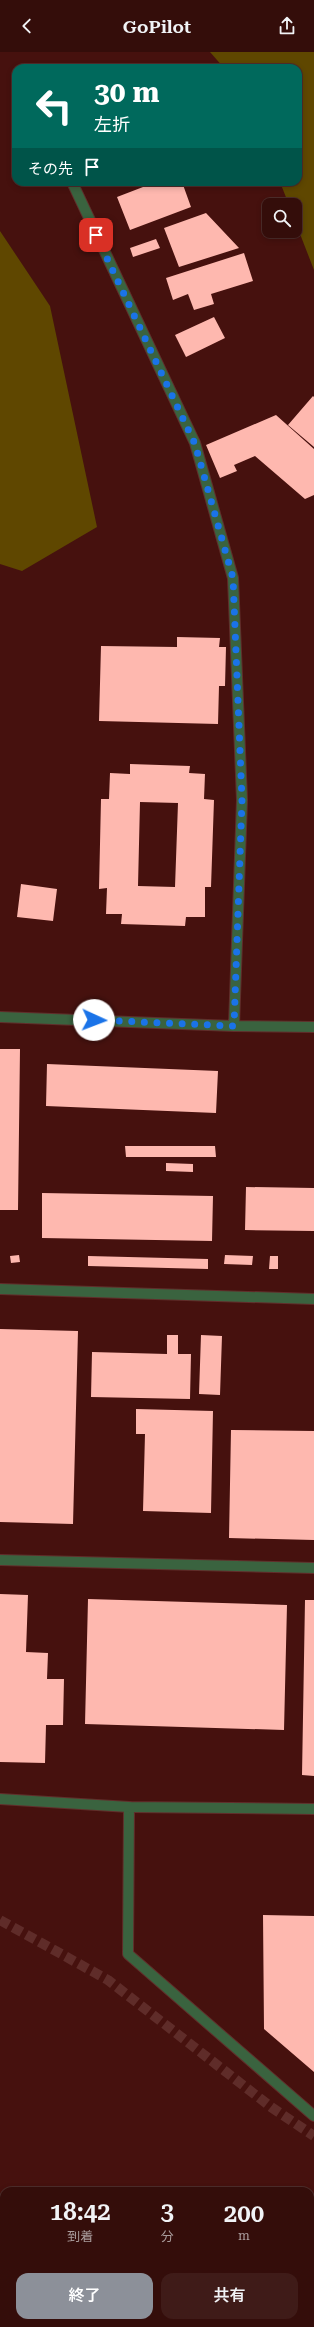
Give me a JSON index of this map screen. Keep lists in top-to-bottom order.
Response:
{
  "page": {
    "header": "GoPilot",
    "turn": ["30 m", "左折"],
    "then": "その先",
    "eta": [
      "18:42",
      "到着",
      "3",
      "分",
      "200",
      "m"
    ],
    "buttons": ["終了", "共有"]
  }
}
